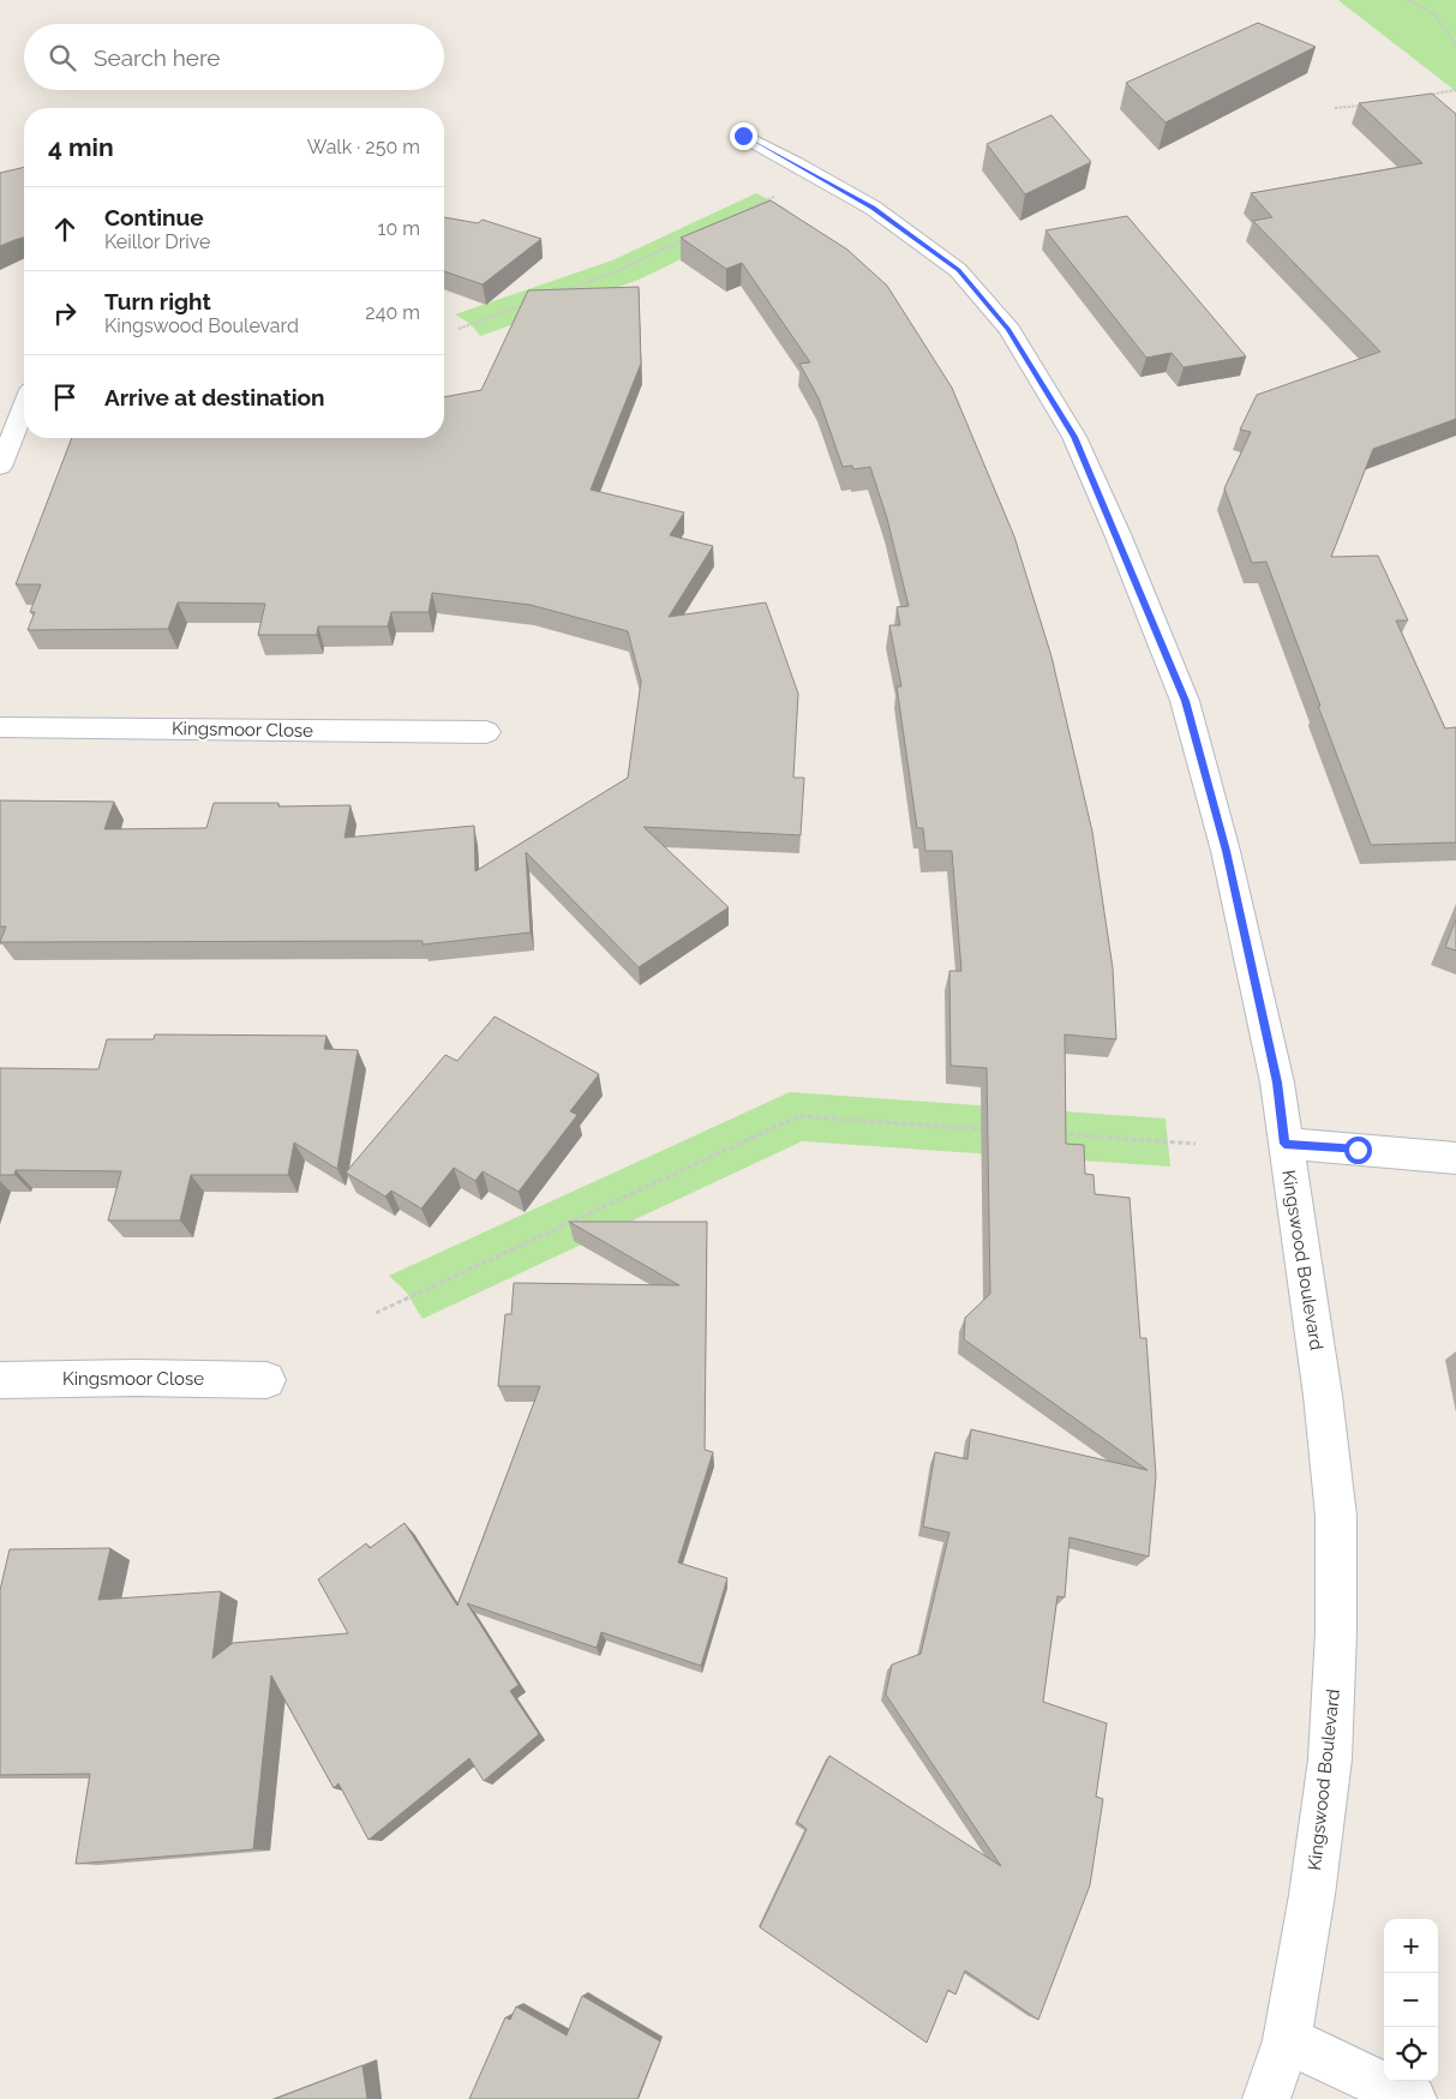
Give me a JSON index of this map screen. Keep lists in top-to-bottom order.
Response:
{
  "streets": {
    "street": ["Kingsmoor Close", "Kingswood Boulevard"]
  },
  "page": {
    "search": "Search here",
    "heading": ["4 min", "Walk · 250 m"],
    "list": [
      ["Continue", "Keillor Drive", "10 m"],
      ["Turn right", "Kingswood Boulevard", "240 m"],
      "Arrive at destination"
    ],
    "map_buttons": ["+", "−"]
  }
}
